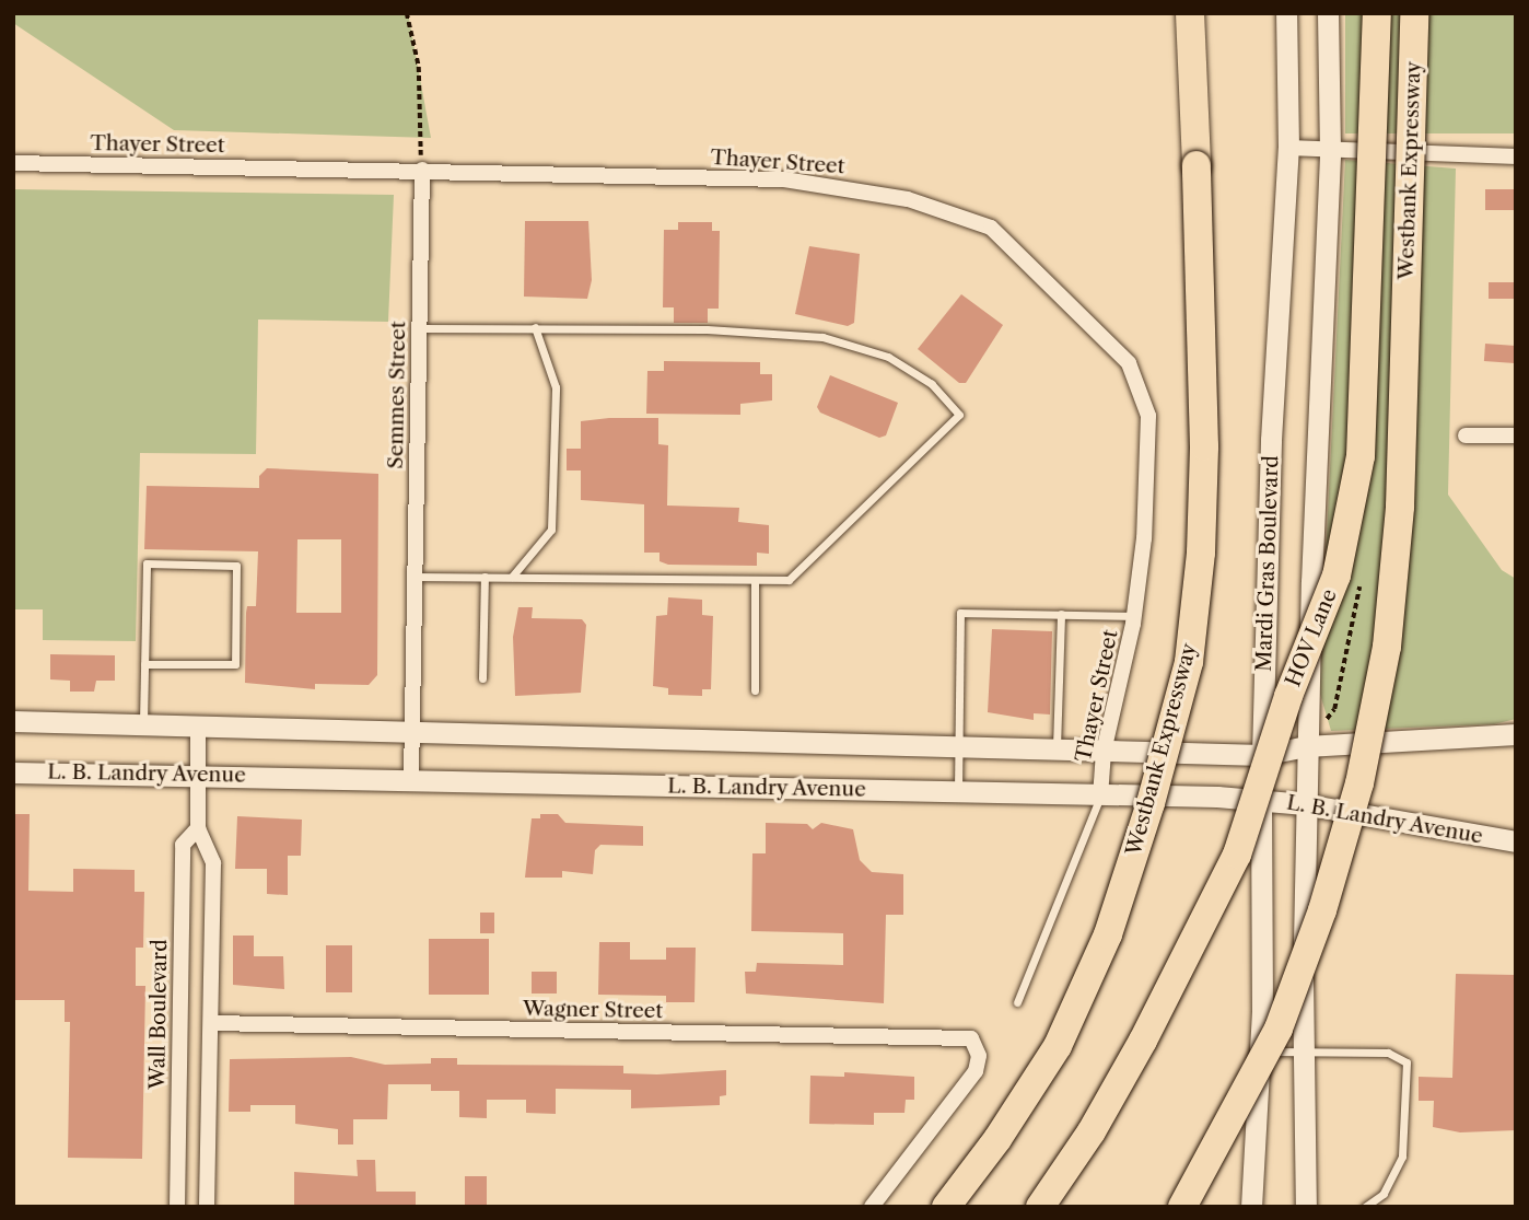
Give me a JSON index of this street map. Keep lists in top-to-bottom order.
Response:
{
  "streets": {
    "highway": ["Westbank Expressway", "HOV Lane"],
    "street": [
      "Thayer Street",
      "Semmes Street",
      "Mardi Gras Boulevard",
      "L. B. Landry Avenue",
      "Wagner Street",
      "Wall Boulevard"
    ]
  },
  "crossings": [
    ["Thayer Street", "Semmes Street"],
    ["Thayer Street", "L. B. Landry Avenue"],
    ["Semmes Street", "L. B. Landry Avenue"],
    ["Mardi Gras Boulevard", "L. B. Landry Avenue"],
    ["L. B. Landry Avenue", "Wall Boulevard"],
    ["Wagner Street", "Wall Boulevard"]
  ]
}
